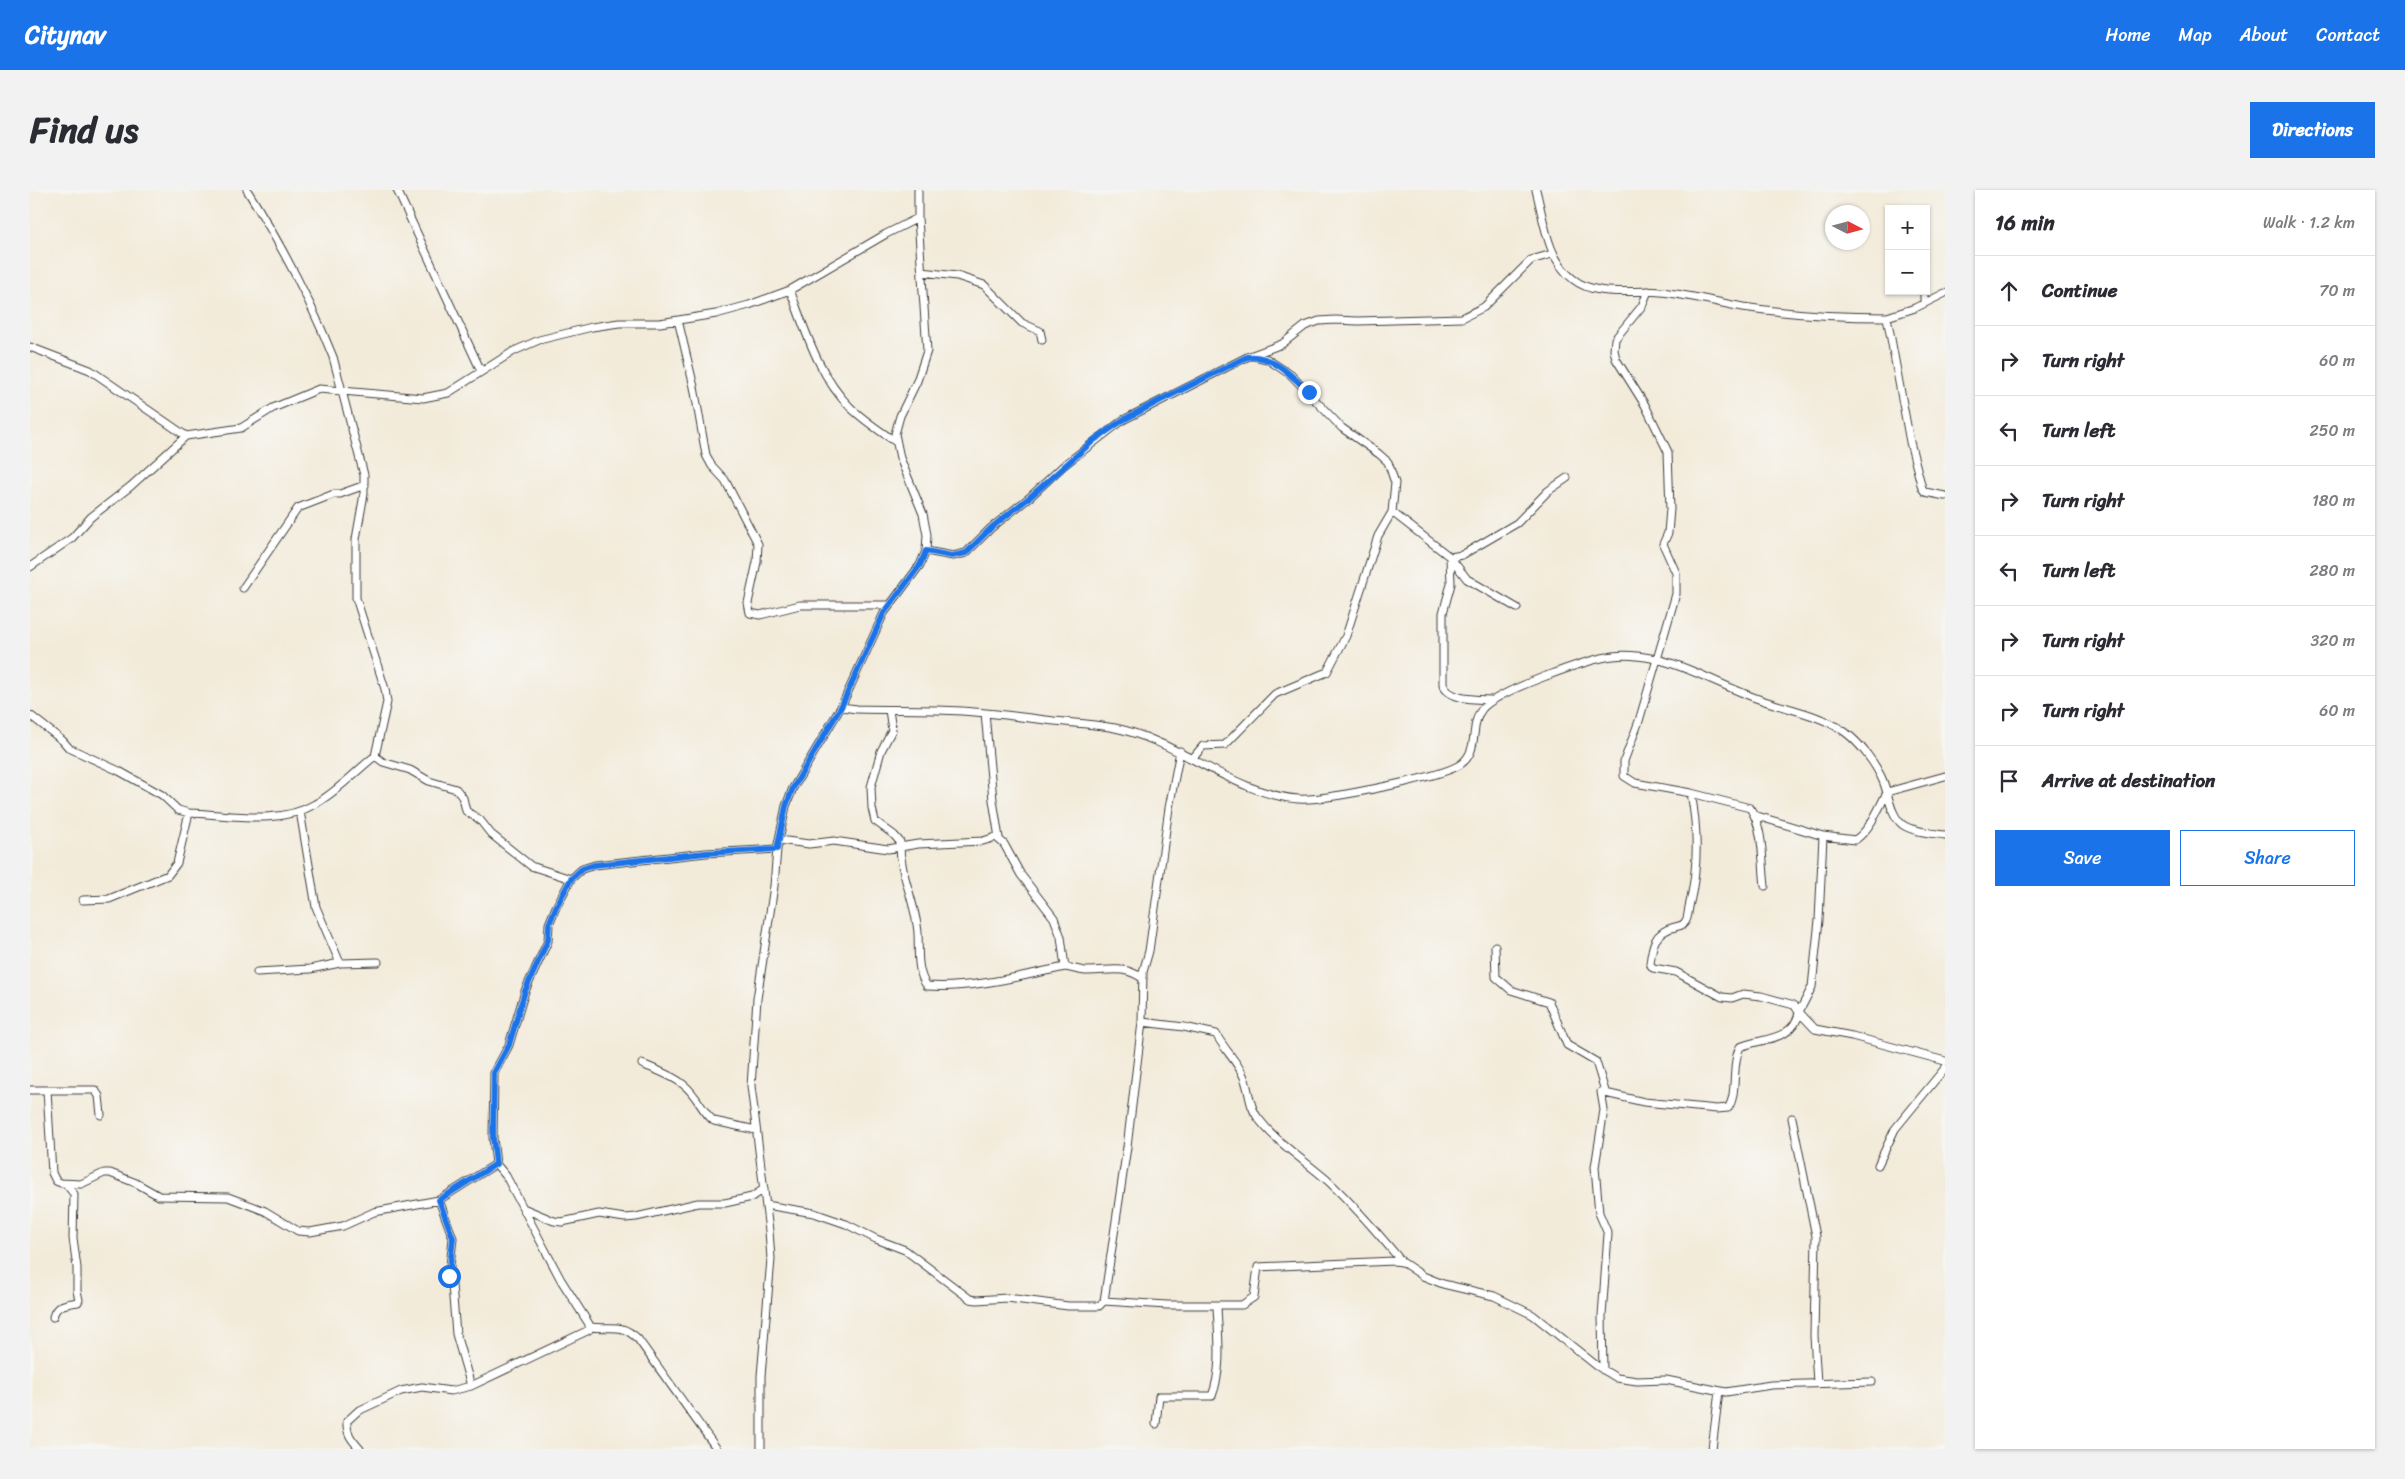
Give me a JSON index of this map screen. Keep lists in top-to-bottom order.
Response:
{
  "north": "right",
  "page": {
    "header": "Citynav",
    "nav": [
      "Home",
      "Map",
      "About",
      "Contact"
    ],
    "title": "Find us",
    "buttons": [
      "Directions",
      ["Save", "Share"]
    ],
    "heading": ["16 min", "Walk · 1.2 km"],
    "map_buttons": ["+", "−"],
    "list": [
      ["Continue", "70 m"],
      ["Turn right", "60 m"],
      ["Turn left", "250 m"],
      ["Turn right", "180 m"],
      ["Turn left", "280 m"],
      ["Turn right", "320 m"],
      ["Turn right", "60 m"],
      "Arrive at destination"
    ]
  }
}
